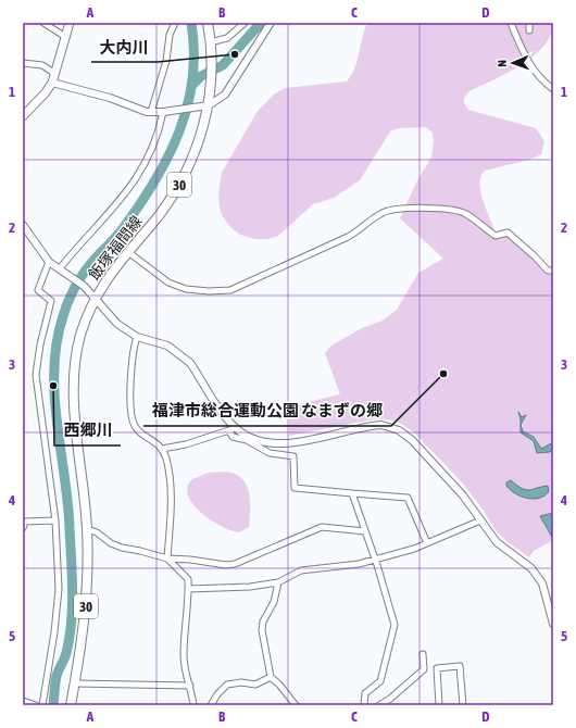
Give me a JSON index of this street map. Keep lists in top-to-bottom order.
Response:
{
  "streets": {
    "main road": ["30", "飯塚福間線"]
  },
  "places": ["大内川", "福津市総合運動公園 なまずの郷", "西郷川"],
  "north": "left",
  "grid": {
    "columns": [
      "A",
      "B",
      "C",
      "D"
    ],
    "rows": [
      "1",
      "2",
      "3",
      "4",
      "5"
    ]
  }
}
